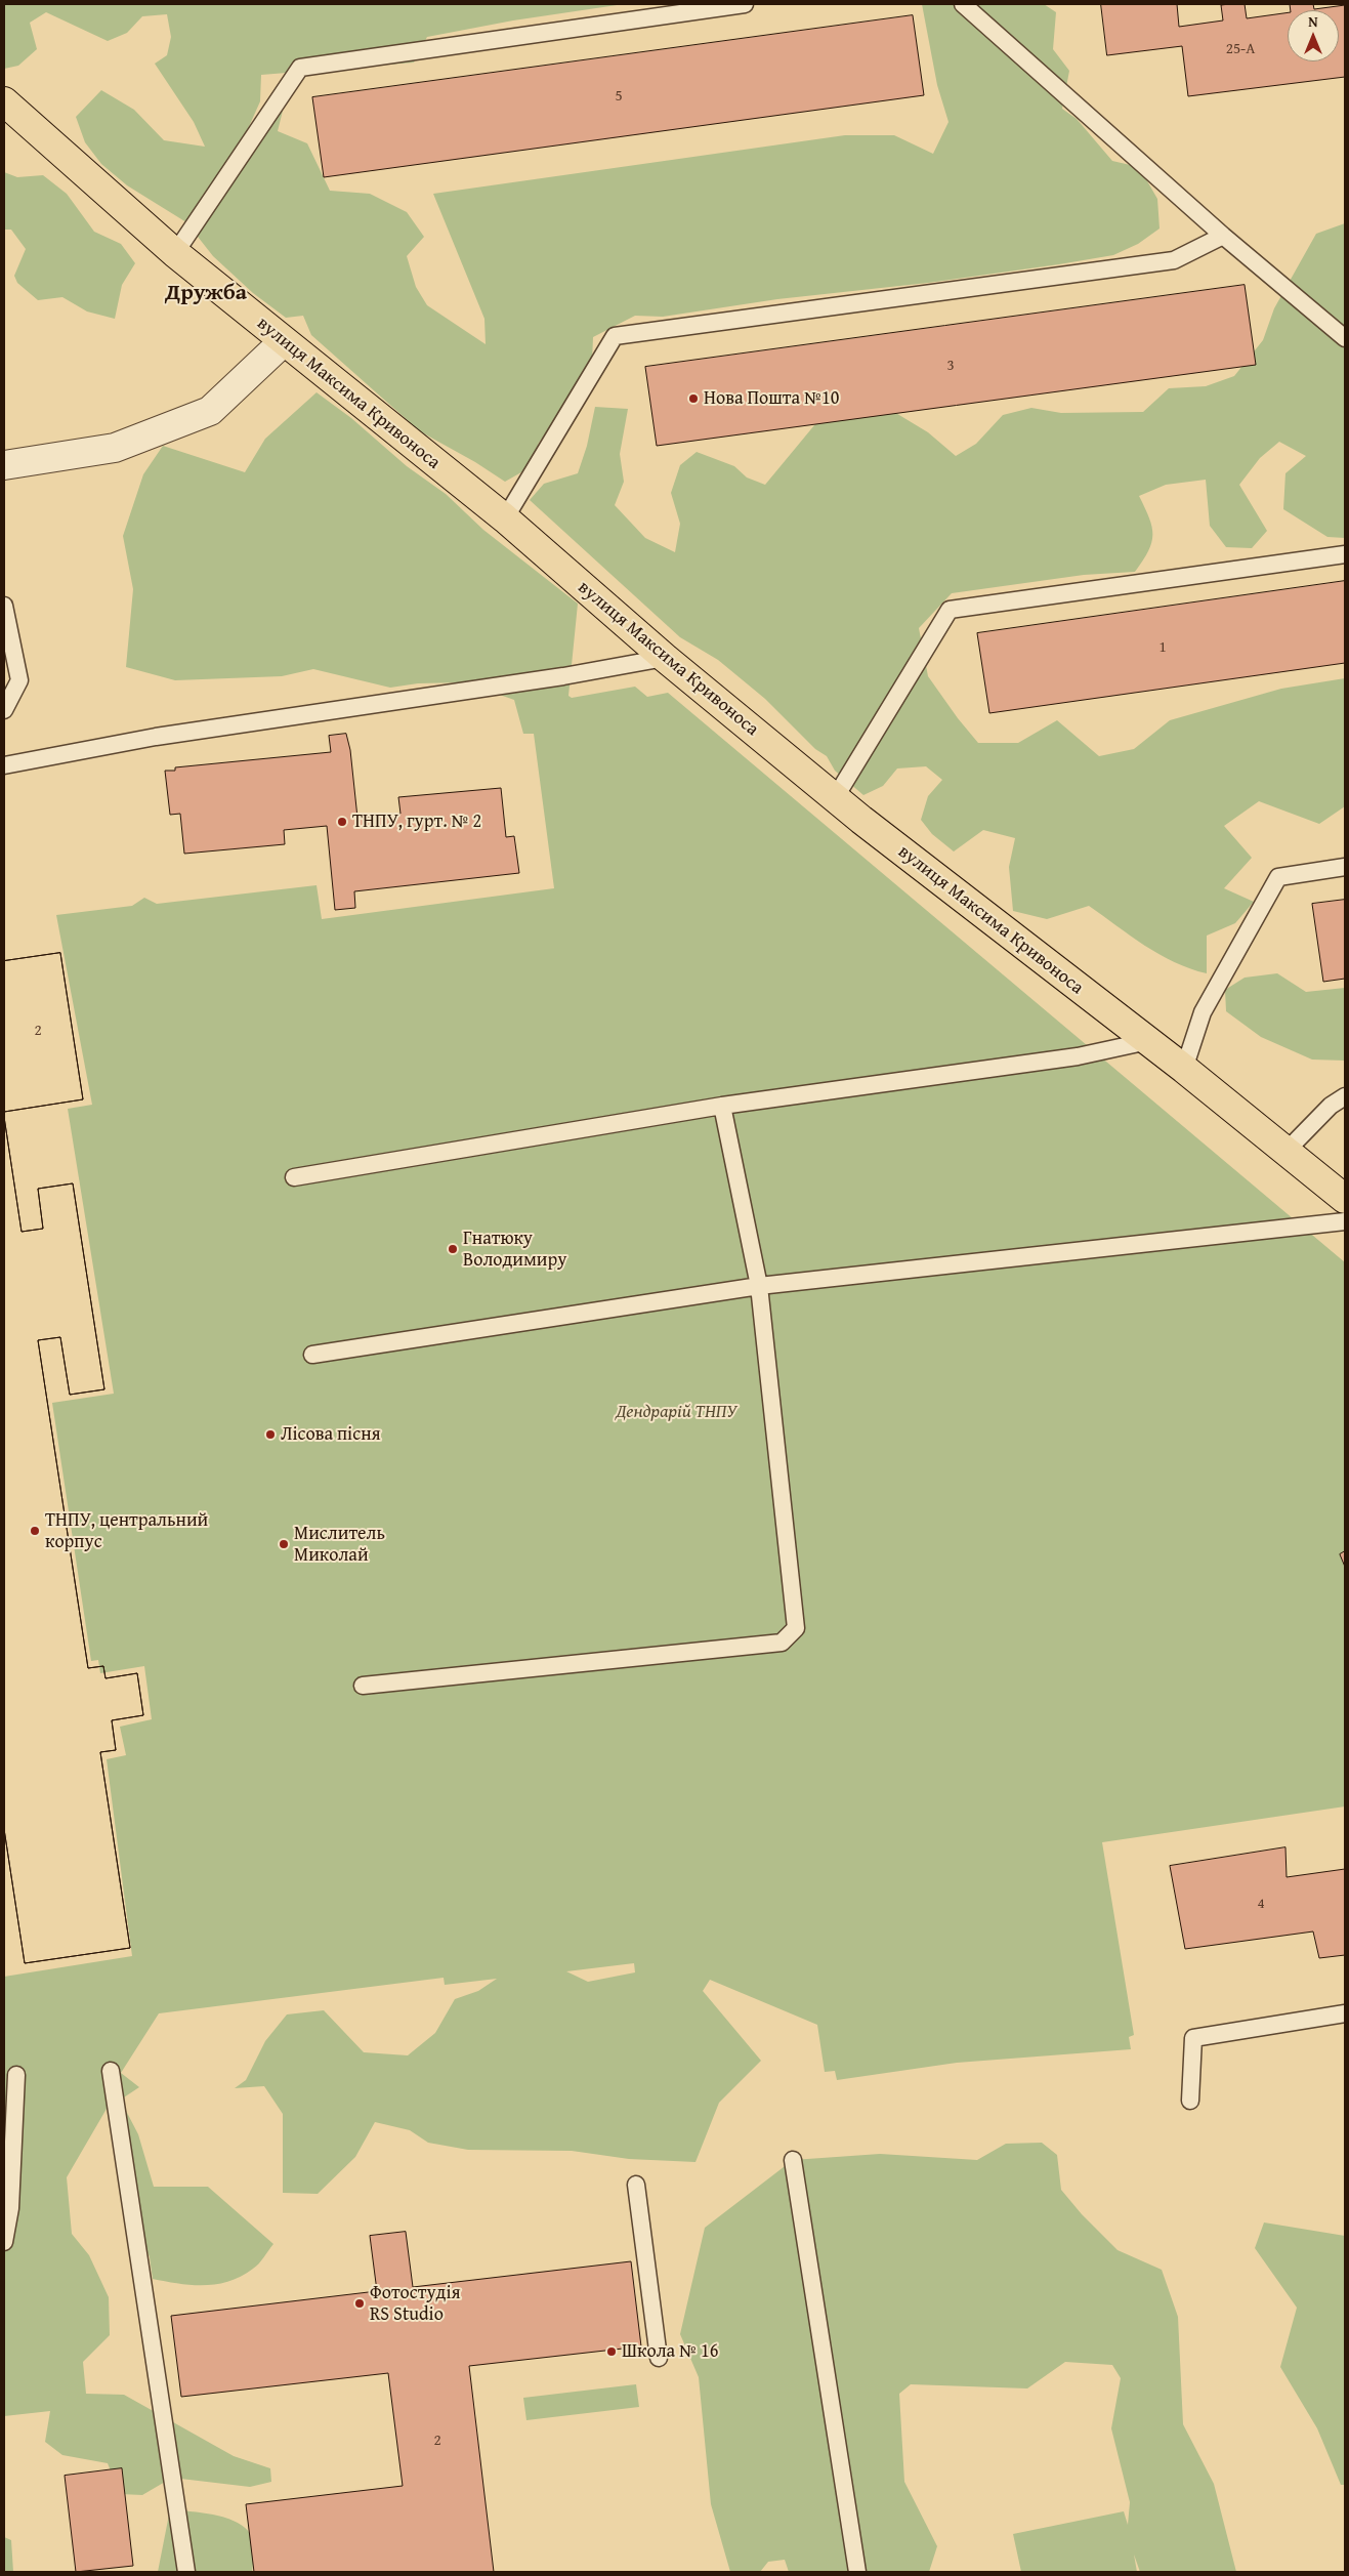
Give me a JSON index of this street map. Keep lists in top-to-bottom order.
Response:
{
  "streets": {
    "main road": ["вулиця Максима Кривоноса"]
  },
  "districts": ["Дружба"],
  "parks": ["Дендрарій ТНПУ"],
  "places": [
    "Нова Пошта №10",
    "ТНПУ, гурт. № 2",
    "Гнатюку Володимиру",
    "Лісова пісня",
    "ТНПУ, центральний корпус",
    "Мислитель Миколай",
    "Фотостудія RS Studio",
    "Школа № 16"
  ],
  "house_numbers": [
    "25-А",
    "5",
    "3",
    "1",
    "2",
    "4",
    "2"
  ],
  "north": "top"
}
